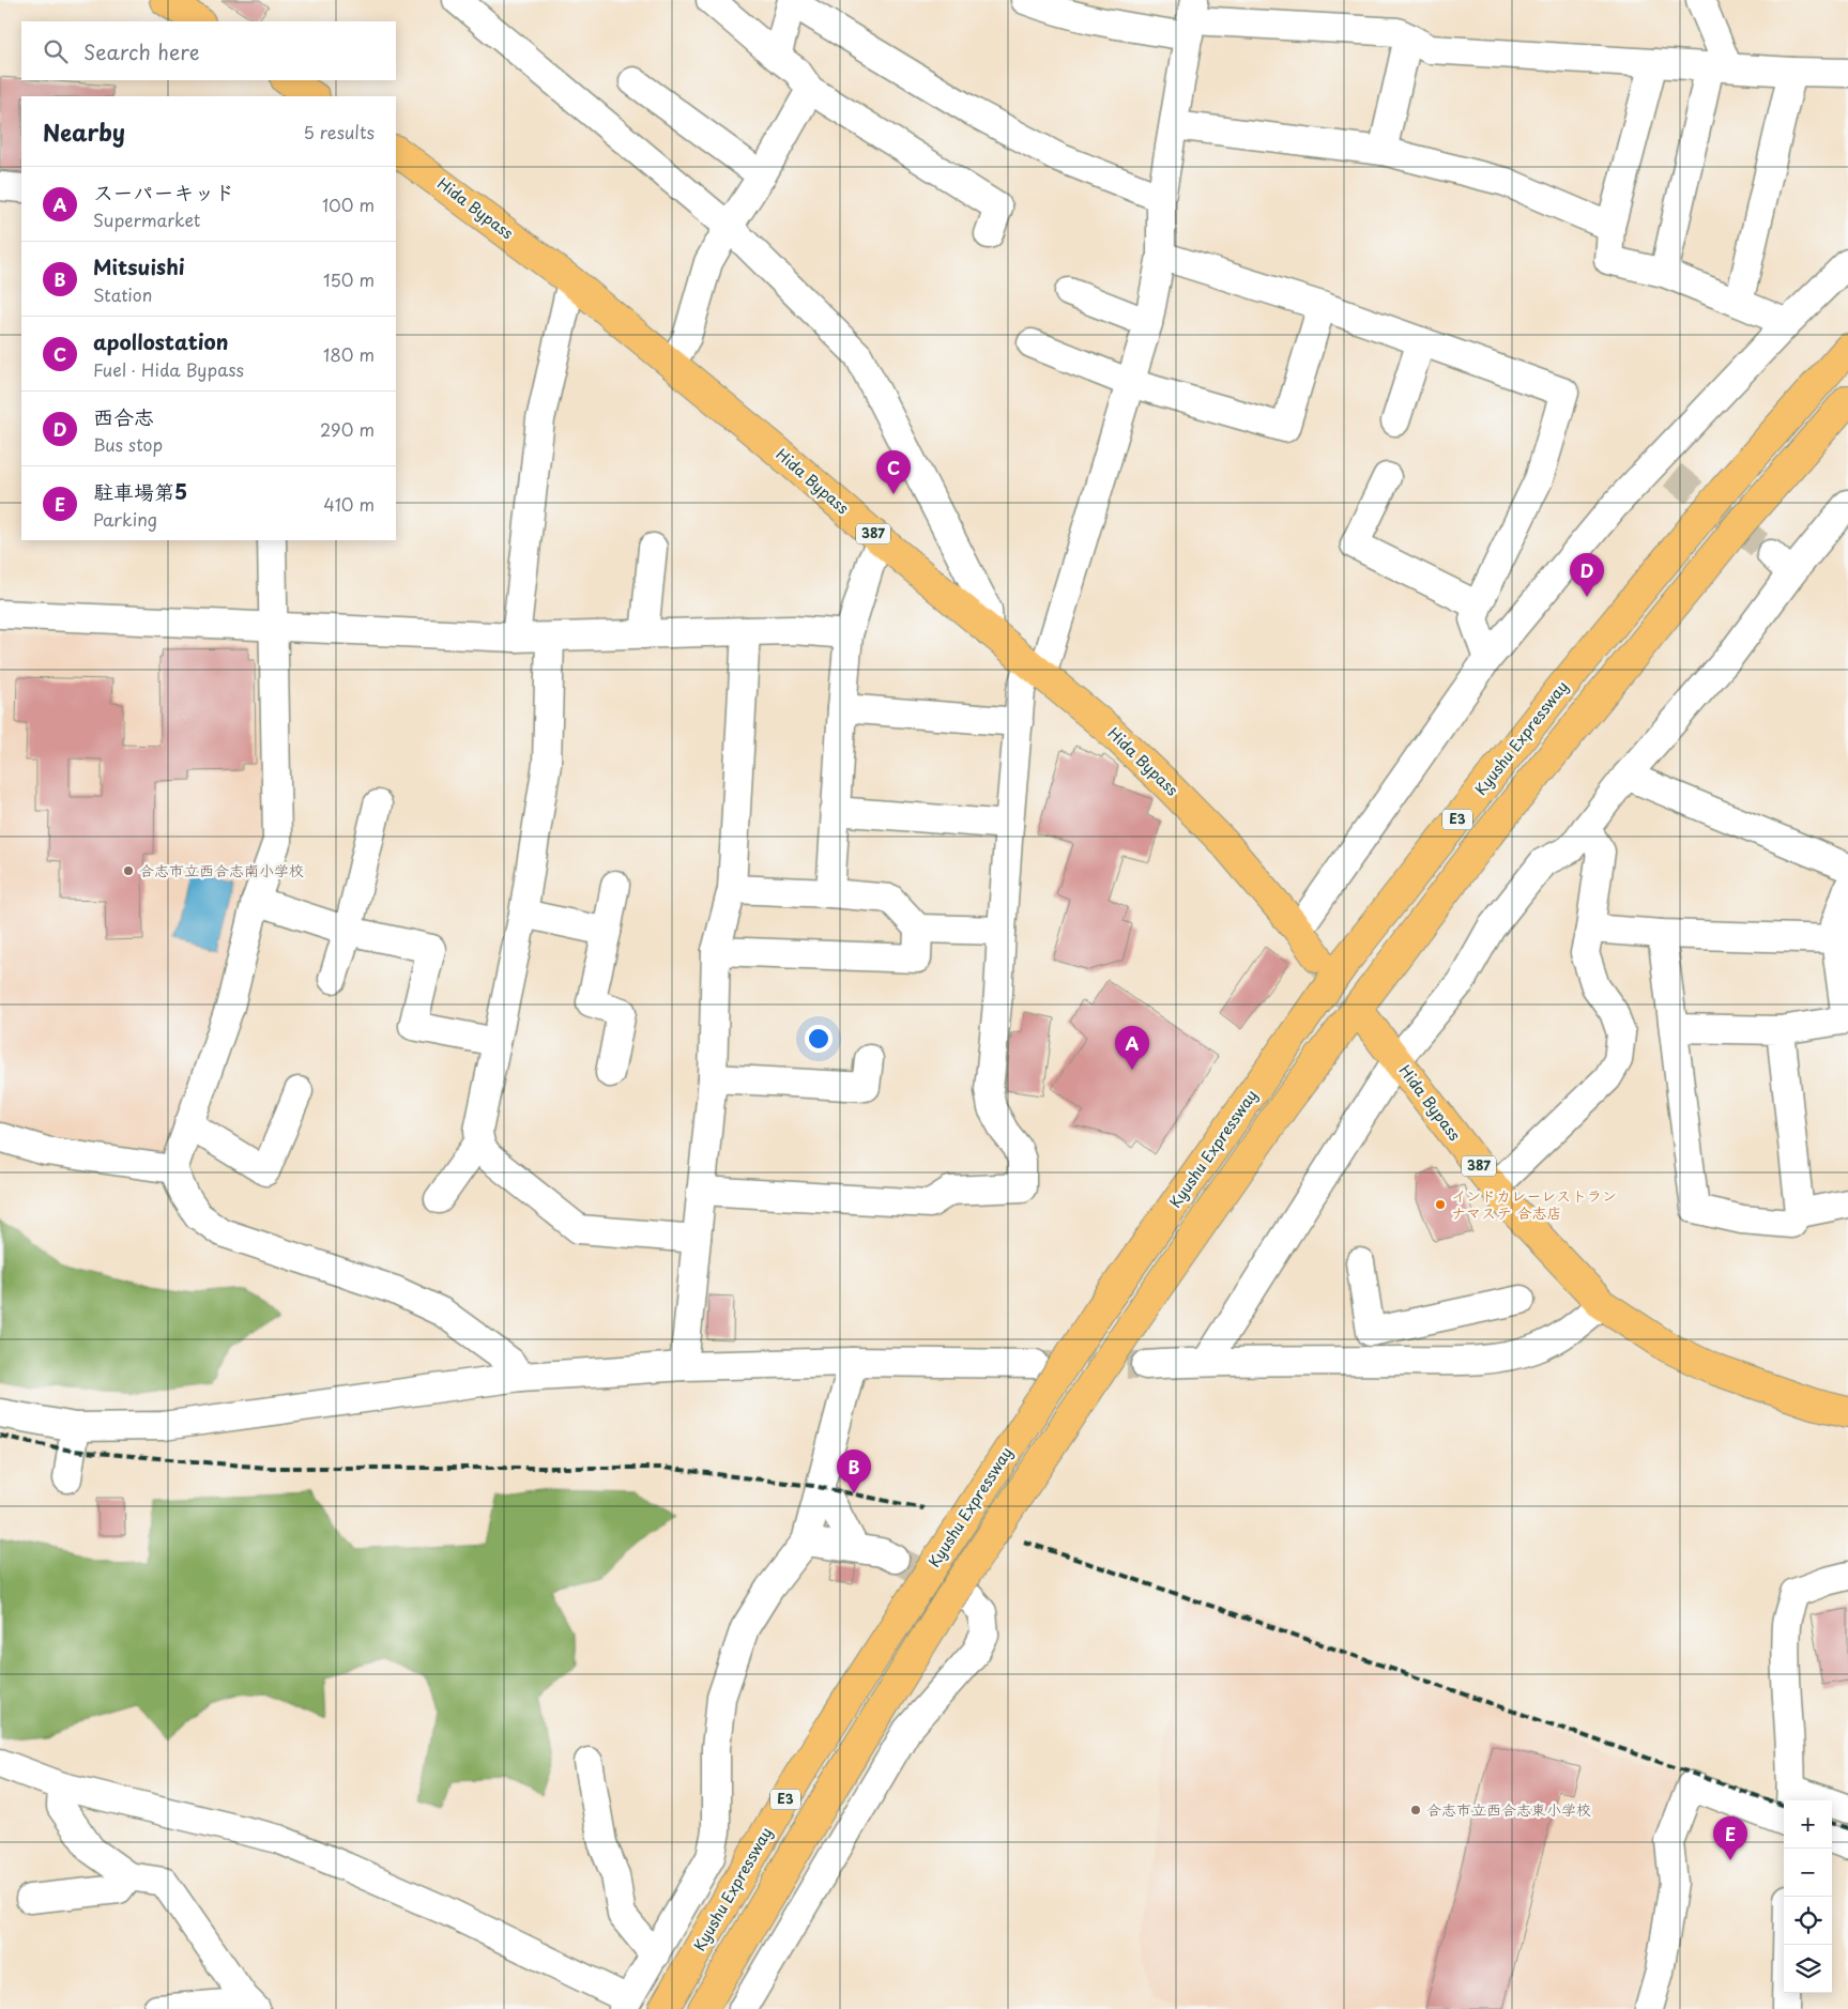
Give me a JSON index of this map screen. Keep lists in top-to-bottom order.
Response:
{
  "streets": {
    "highway": [
      "Hida Bypass",
      "387",
      "Kyushu Expressway",
      "E3"
    ]
  },
  "crossings": [
    ["Hida Bypass", "387"]
  ],
  "places": ["合志市立西合志南小学校", "インドカレーレストラン ナマステ 合志店", "合志市立西合志東小学校"],
  "page": {
    "search": "Search here",
    "heading": ["Nearby", "5 results"],
    "list": [
      {
        "mark": "A",
        "name": "スーパーキッド",
        "note": "Supermarket",
        "value": "100 m"
      },
      {
        "mark": "B",
        "name": "Mitsuishi",
        "note": "Station",
        "value": "150 m"
      },
      {
        "mark": "C",
        "name": "apollostation",
        "note": "Fuel · Hida Bypass",
        "value": "180 m"
      },
      {
        "mark": "D",
        "name": "西合志",
        "note": "Bus stop",
        "value": "290 m"
      },
      {
        "mark": "E",
        "name": "駐車場第5",
        "note": "Parking",
        "value": "410 m"
      }
    ],
    "pins": [
      "C",
      "D",
      "A",
      "B",
      "E"
    ],
    "map_buttons": ["+", "−"]
  }
}
